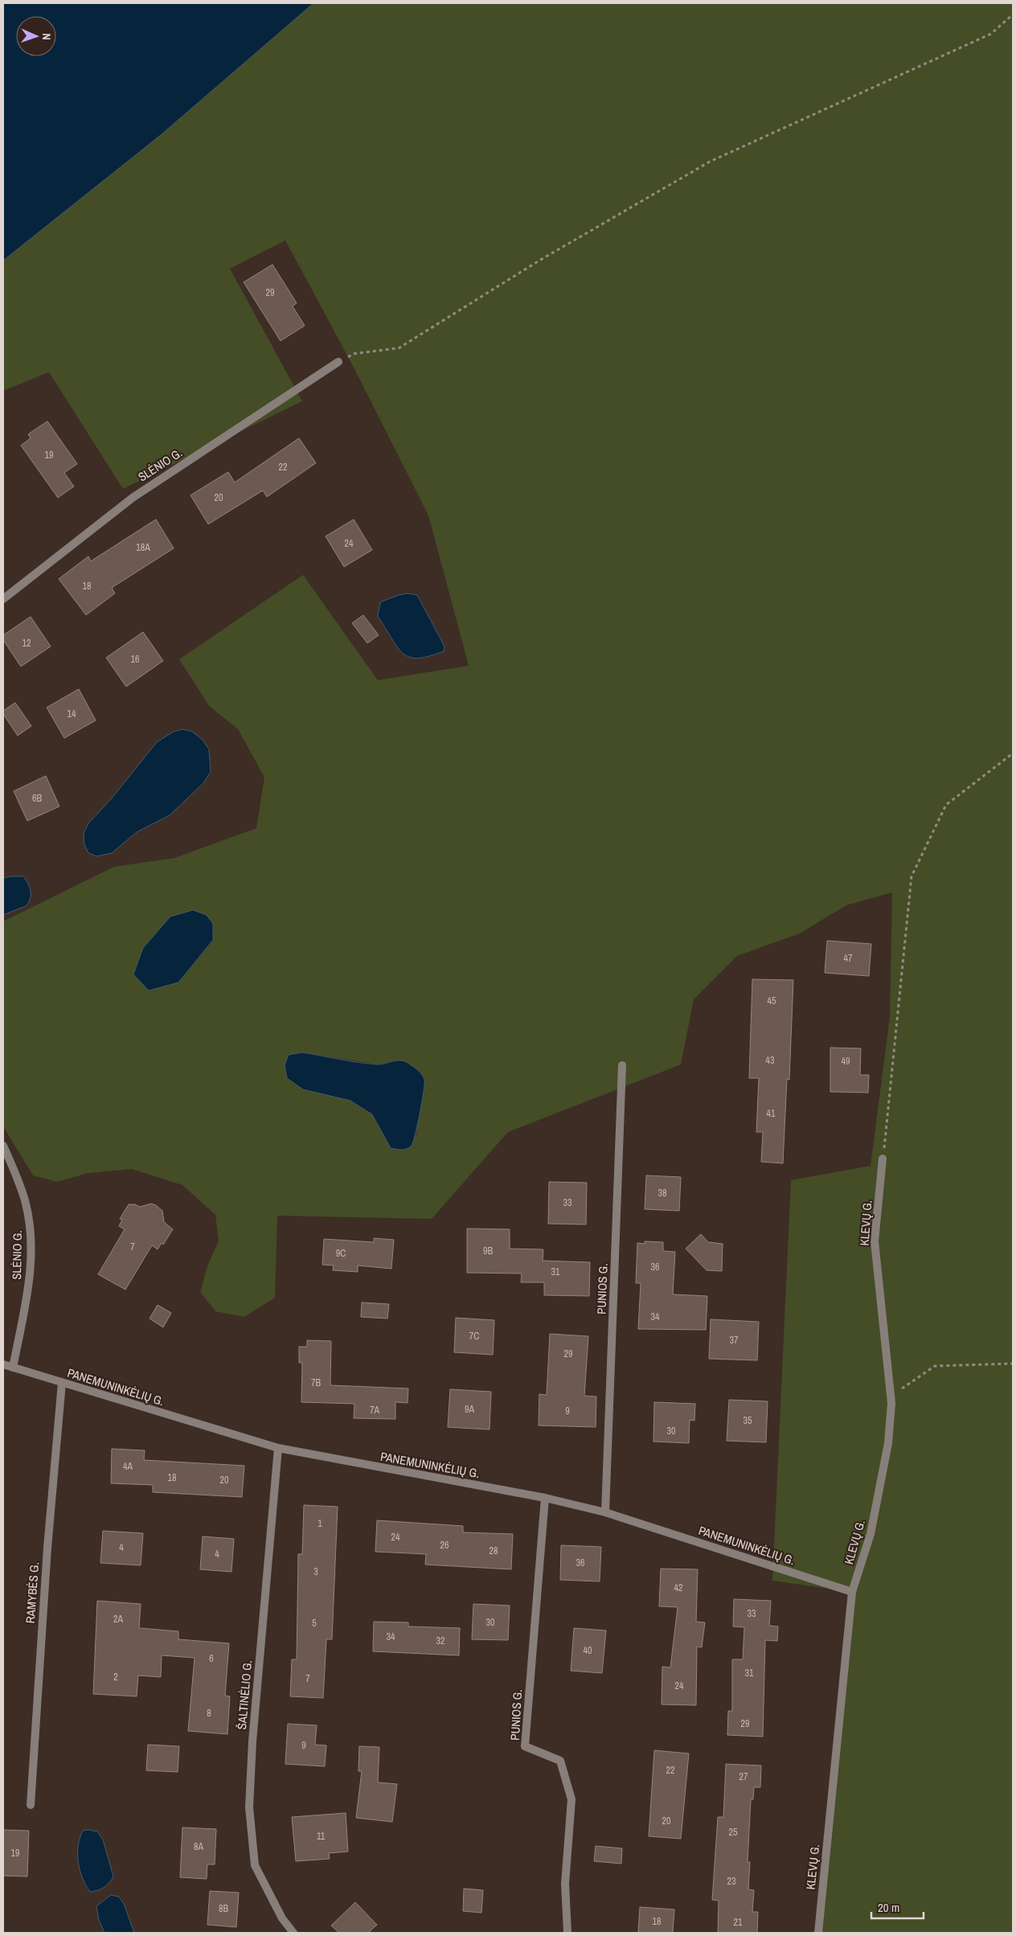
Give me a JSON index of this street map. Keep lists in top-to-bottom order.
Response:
{
  "streets": {
    "street": [
      "SLĖNIO G.",
      "KLEVŲ G.",
      "PUNIOS G.",
      "PANEMUNINKĖLIŲ G.",
      "RAMYBĖS G.",
      "ŠALTINĖLIO G."
    ]
  },
  "crossings": [
    ["SLĖNIO G.", "PANEMUNINKĖLIŲ G."],
    ["KLEVŲ G.", "PANEMUNINKĖLIŲ G."],
    ["PUNIOS G.", "PANEMUNINKĖLIŲ G."],
    ["PANEMUNINKĖLIŲ G.", "RAMYBĖS G."],
    ["PANEMUNINKĖLIŲ G.", "ŠALTINĖLIO G."]
  ],
  "house_numbers": [
    "29",
    "19",
    "22",
    "20",
    "24",
    "18A",
    "18",
    "12",
    "16",
    "14",
    "6B",
    "47",
    "45",
    "43",
    "49",
    "41",
    "38",
    "33",
    "7",
    "9B",
    "9C",
    "36",
    "31",
    "34",
    "7C",
    "37",
    "29",
    "7B",
    "9A",
    "7A",
    "9",
    "35",
    "30",
    "4A",
    "18",
    "20",
    "1",
    "24",
    "26",
    "4",
    "28",
    "4",
    "36",
    "3",
    "42",
    "33",
    "2A",
    "30",
    "5",
    "34",
    "32",
    "40",
    "6",
    "31",
    "2",
    "7",
    "24",
    "8",
    "29",
    "9",
    "22",
    "27",
    "20",
    "25",
    "11",
    "8A",
    "19",
    "23",
    "8B",
    "18",
    "21"
  ],
  "scale_bar": "20 m",
  "north": "right"
}
